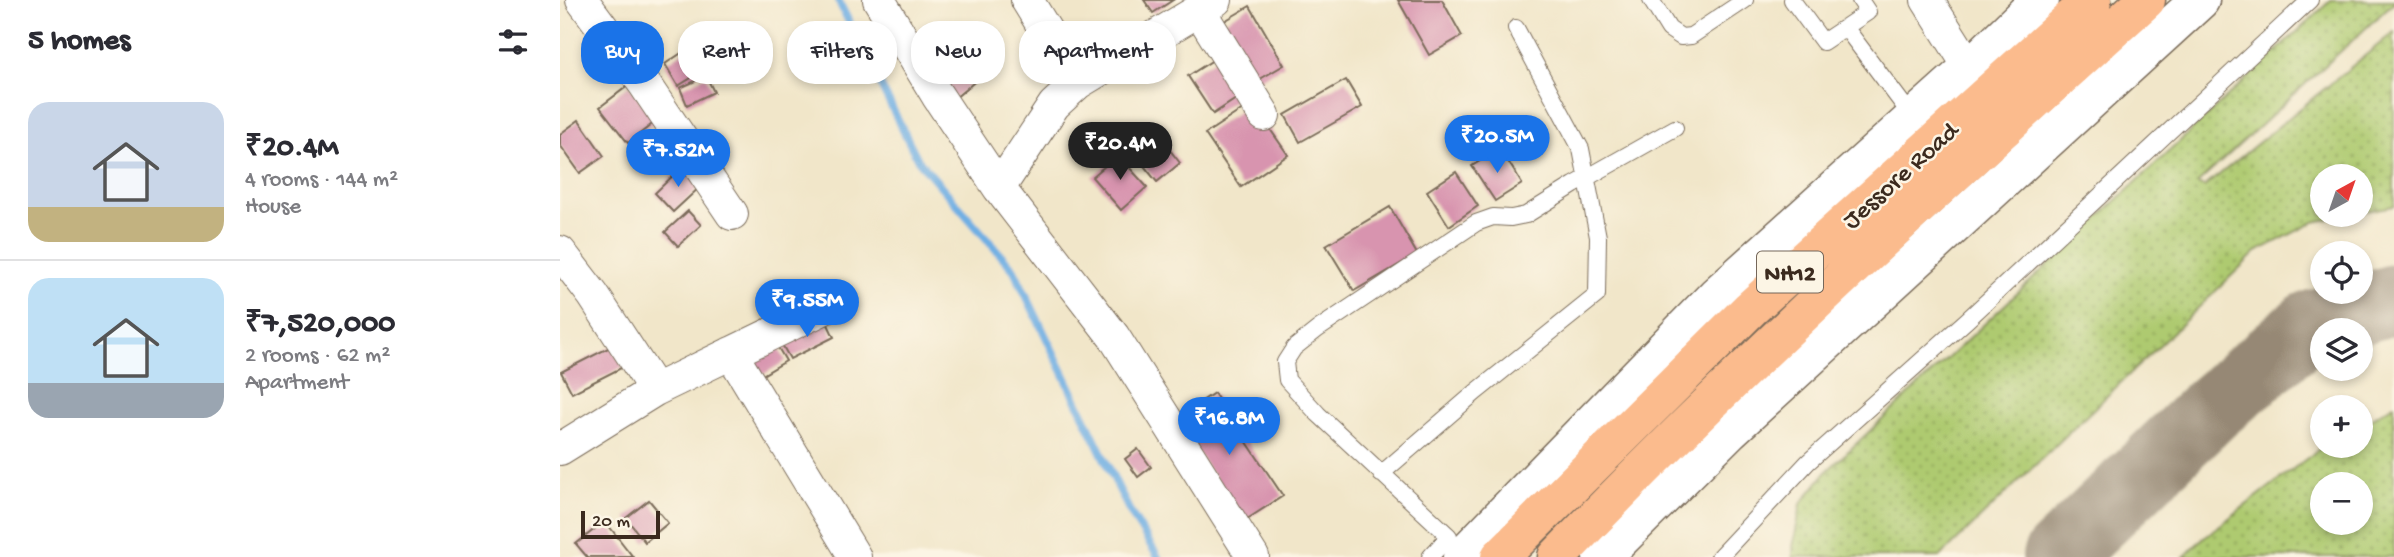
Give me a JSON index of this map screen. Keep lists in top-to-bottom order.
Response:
{
  "streets": {
    "highway": ["Jessore Road", "NH12"]
  },
  "scale_bar": "20 m",
  "north": "top right",
  "page": {
    "heading": "5 homes",
    "chip": [
      "Buy",
      "Rent",
      "Filters",
      "New",
      "Apartment"
    ],
    "list": [
      {
        "name": "₹20.4M",
        "note": "4 rooms · 144 m² · House"
      },
      {
        "name": "₹7,520,000",
        "note": "2 rooms · 62 m² · Apartment"
      }
    ],
    "price": [
      "₹20.5M",
      "₹20.4M",
      "₹7.52M",
      "₹9.55M",
      "₹16.8M"
    ],
    "map_buttons": ["+", "−"],
    "scale": "20 m"
  }
}
